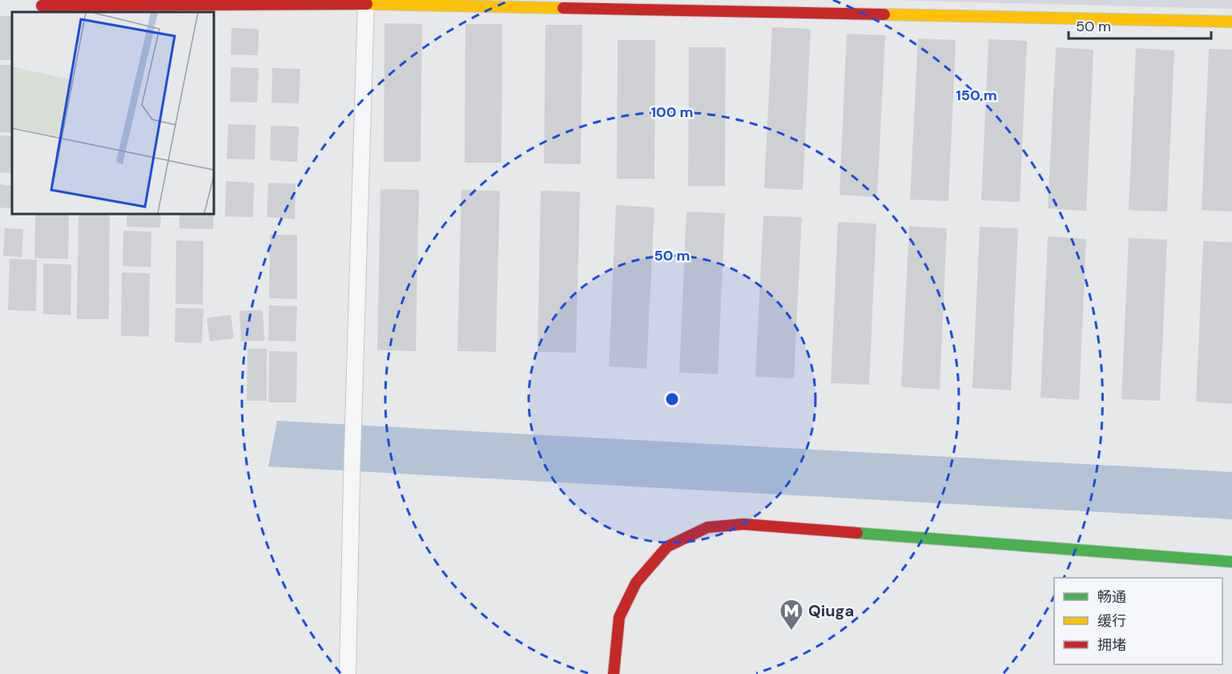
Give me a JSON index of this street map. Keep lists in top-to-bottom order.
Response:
{
  "places": {
    "metro station": ["Qiuga"]
  },
  "legend": ["畅通", "缓行", "拥堵"],
  "scale_bar": "50 m",
  "rings": ["150 m", "100 m", "50 m"]
}
